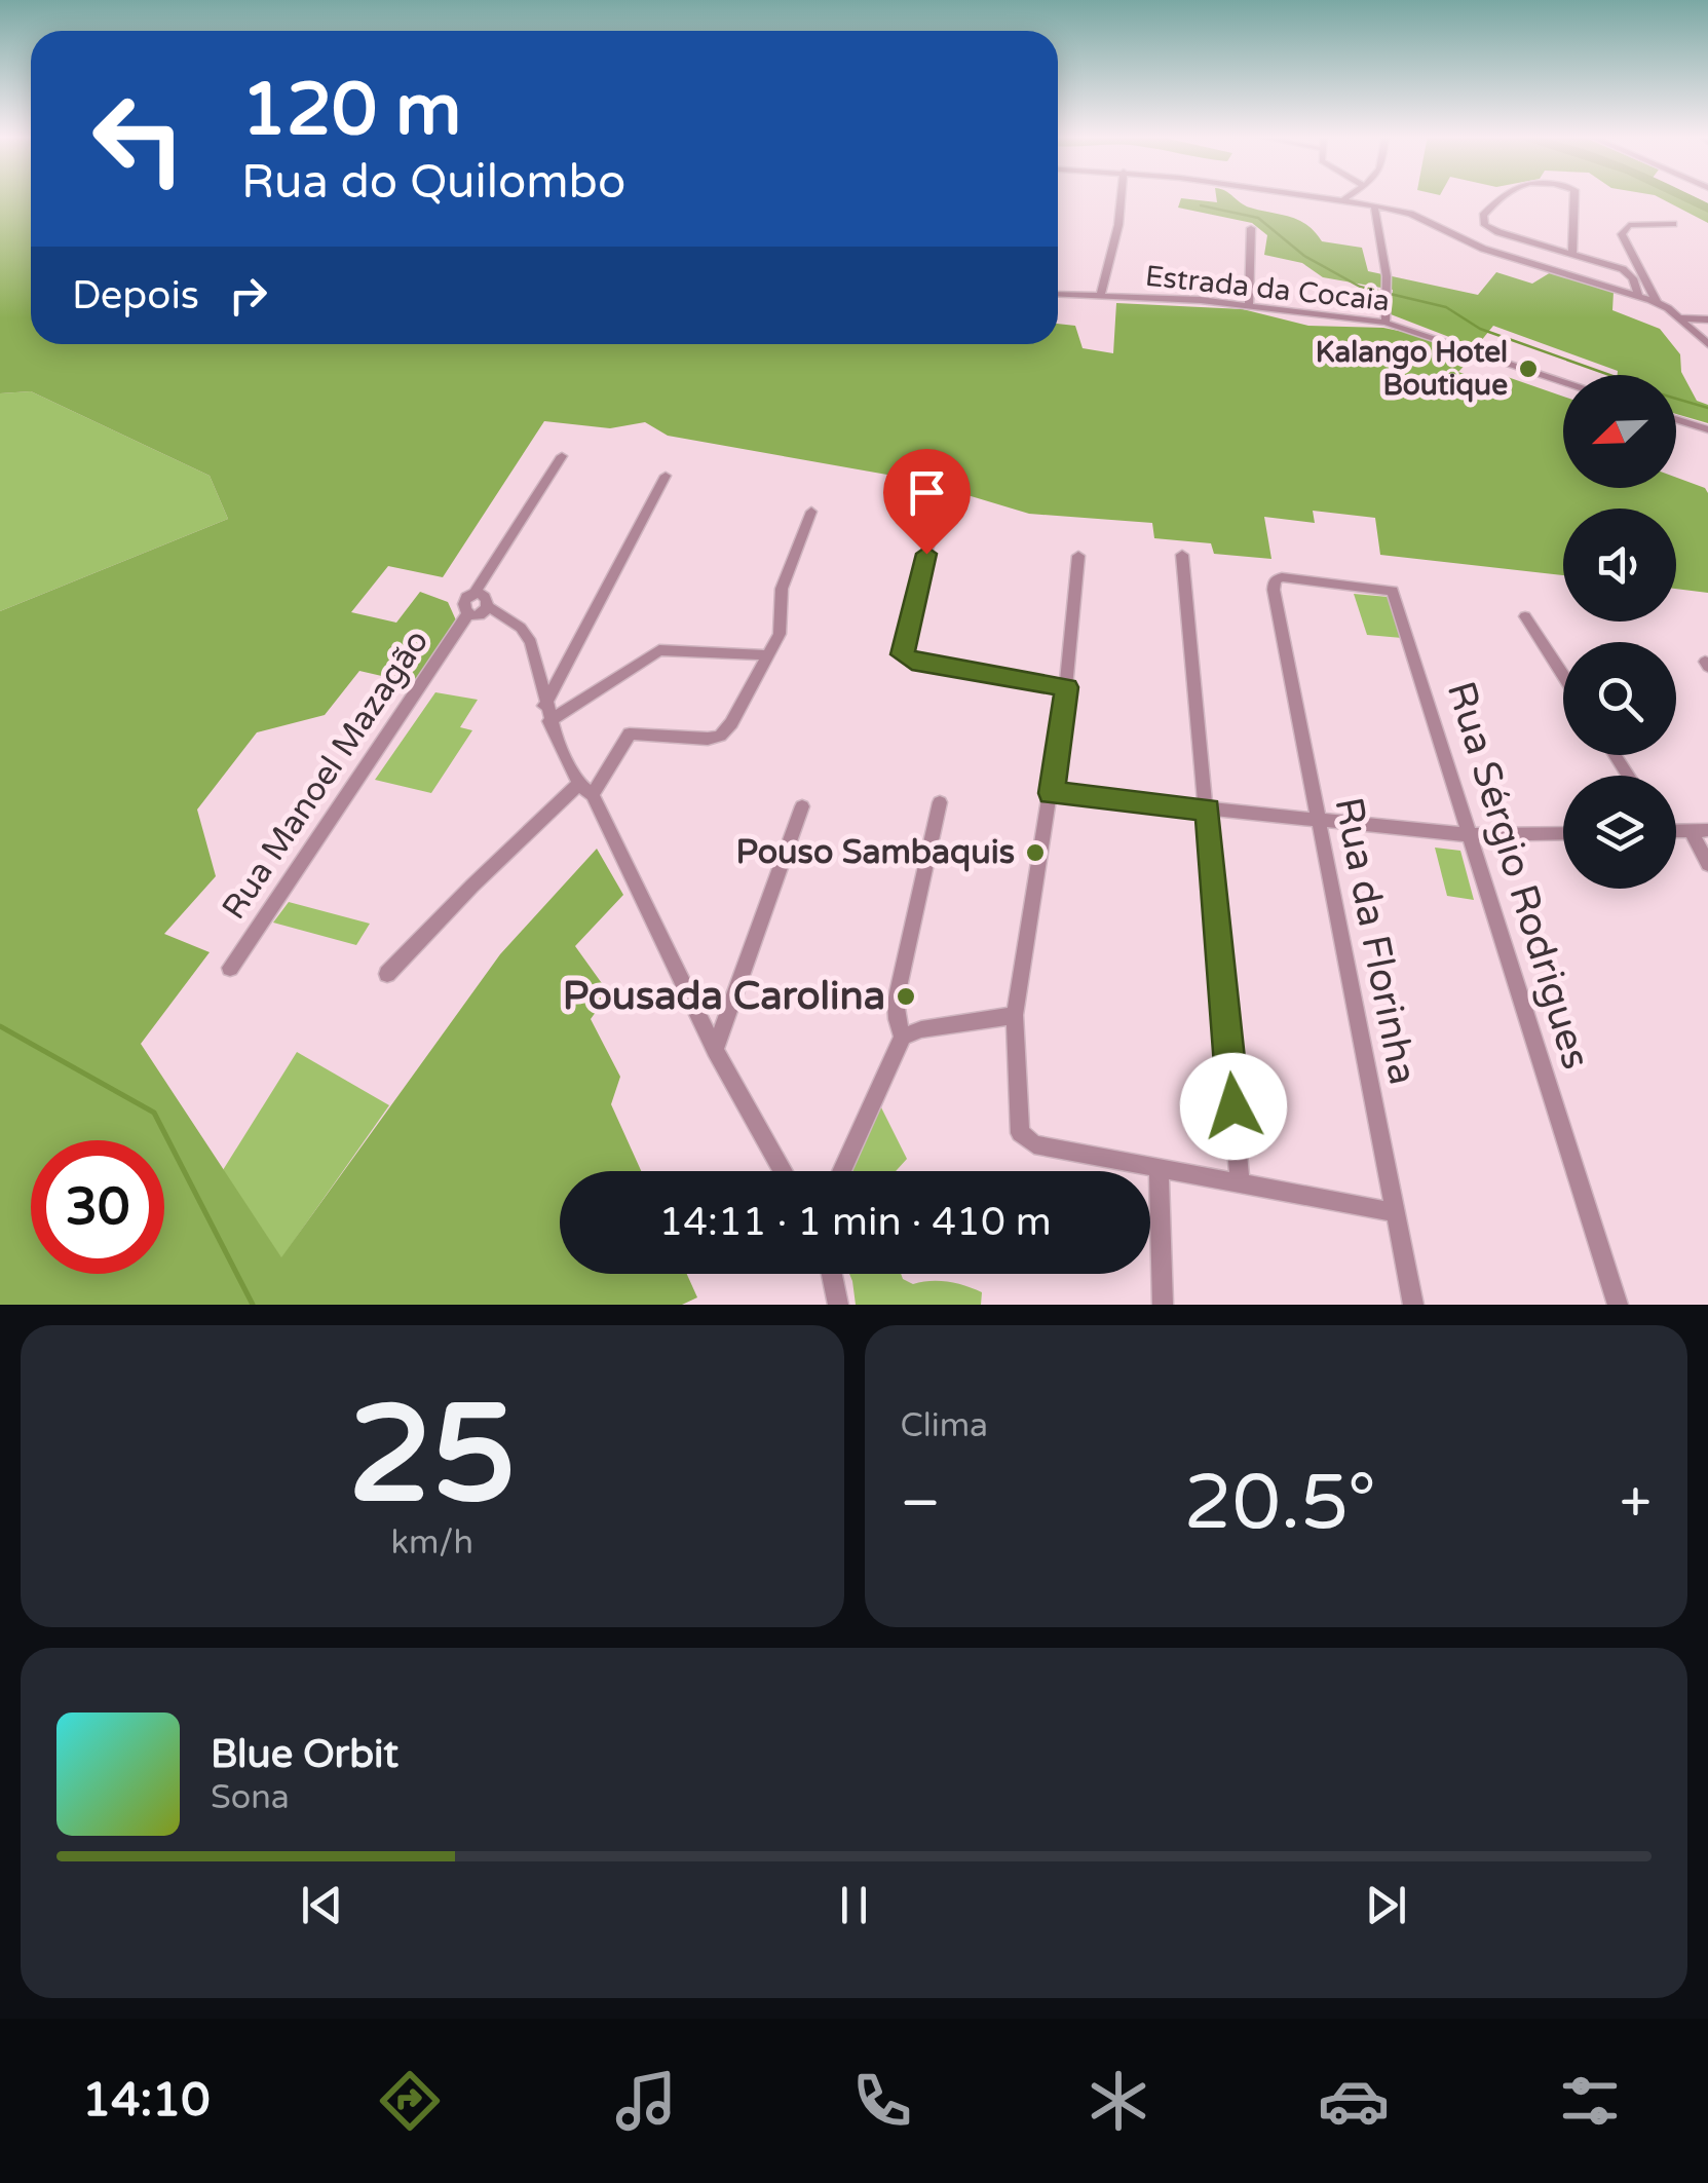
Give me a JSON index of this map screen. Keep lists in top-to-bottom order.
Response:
{
  "streets": {
    "street": [
      "Estrada da Cocaia",
      "Rua Manoel Mazagão",
      "Rua Sérgio Rodrigues",
      "Rua da Florinha"
    ]
  },
  "crossings": [
    ["Rua Sérgio Rodrigues", "Rua da Florinha"]
  ],
  "places": ["Kalango Hotel Boutique", "Pouso Sambaquis", "Pousada Carolina"],
  "north": "bottom left",
  "page": {
    "turn": ["120 m", "Rua do Quilombo"],
    "then": "Depois",
    "limit": "30",
    "trip": "14:11 · 1 min · 410 m",
    "tile": [
      ["25", "km/h"],
      "Clima"
    ],
    "heat": ["−", "20.5°", "+"],
    "song": ["Blue Orbit", "Sona"],
    "tabs": "14:10"
  }
}
